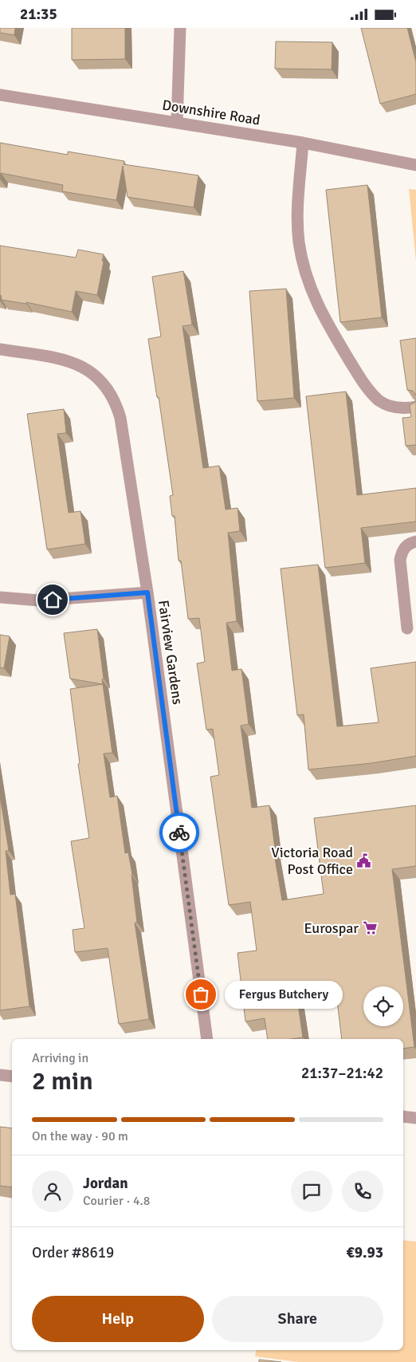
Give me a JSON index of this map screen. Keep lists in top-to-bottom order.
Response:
{
  "streets": {
    "street": ["Downshire Road", "Fairview Gardens"]
  },
  "places": {
    "public building": ["Victoria Road Post Office"],
    "supermarket": ["Eurospar"],
    "other": ["Fergus Butchery"]
  },
  "page": {
    "status": "21:35",
    "bubble": "Fergus Butchery",
    "heading": ["2 min", "Arriving in", "21:37–21:42"],
    "panel": [
      "Jordan",
      "Courier · 4.8",
      "Order #8619",
      "€9.93"
    ],
    "bar": "On the way · 90 m",
    "buttons": ["Help", "Share"]
  }
}
